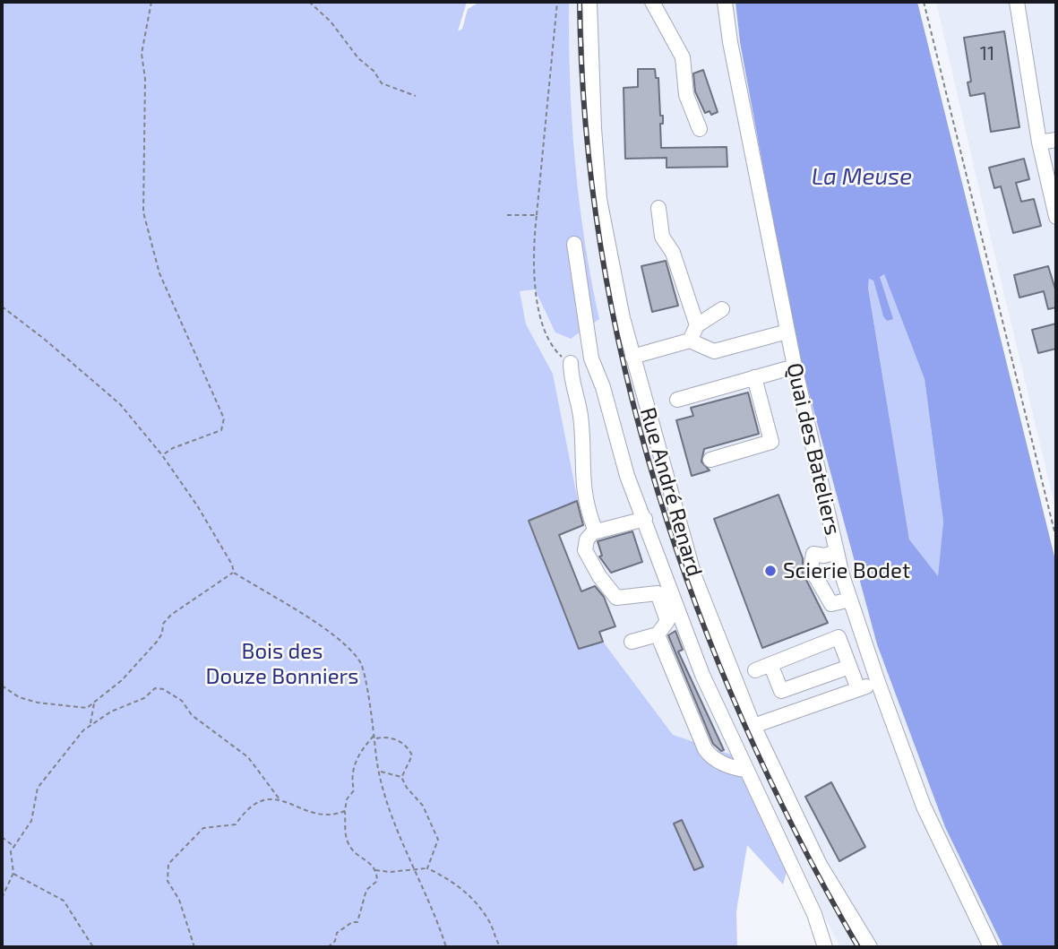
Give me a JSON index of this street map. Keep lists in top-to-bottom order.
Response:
{
  "streets": {
    "street": ["Quai des Bateliers", "Rue André Renard"]
  },
  "water": ["La Meuse"],
  "parks": ["Bois des Douze Bonniers"],
  "places": ["Scierie Bodet"],
  "house_numbers": ["11"]
}
